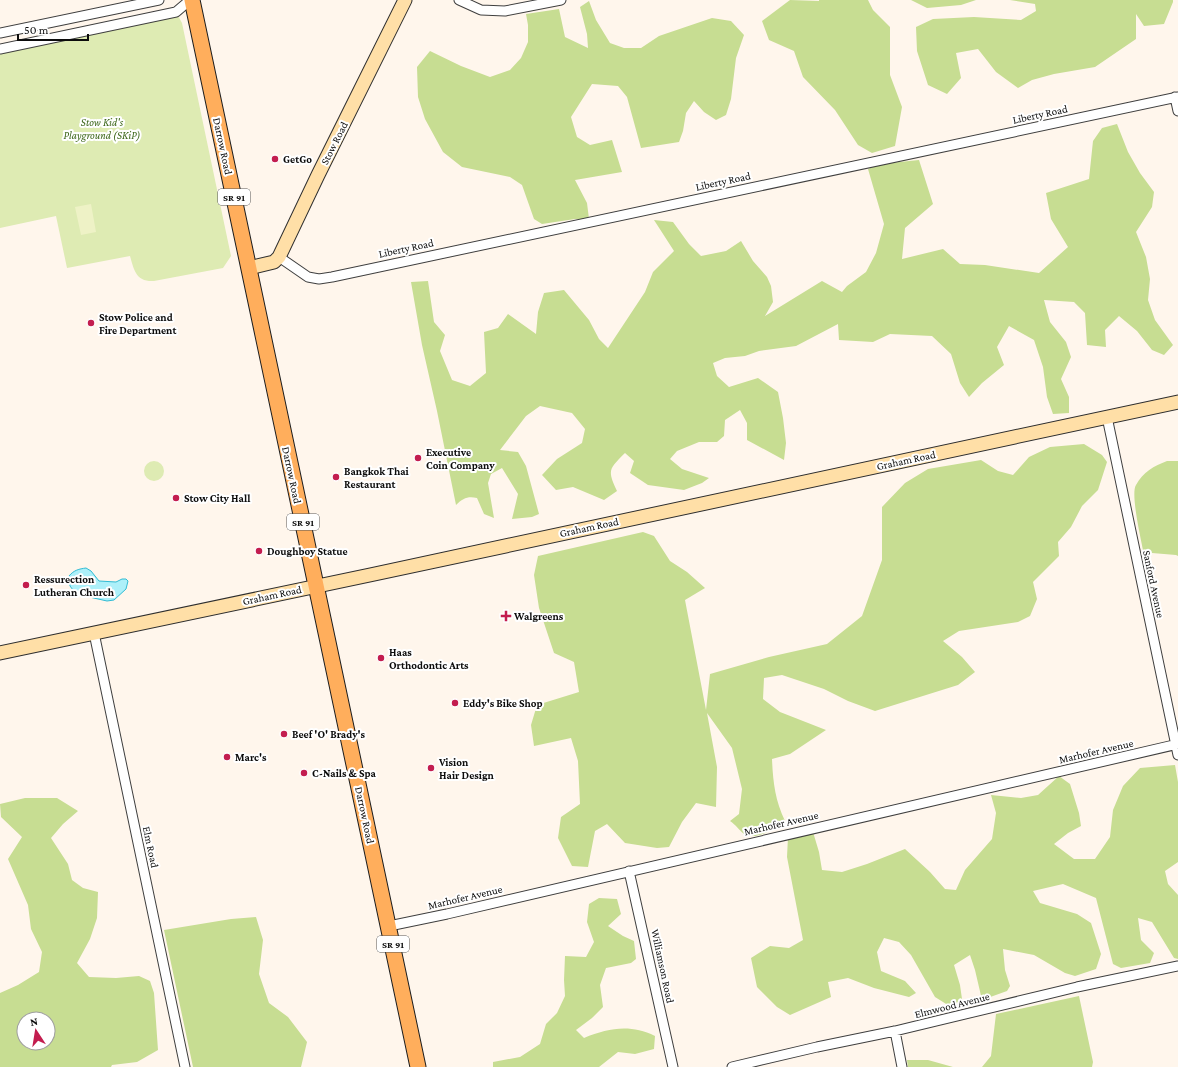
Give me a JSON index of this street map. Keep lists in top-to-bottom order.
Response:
{
  "streets": {
    "main road": [
      "Stow Road",
      "Darrow Road",
      "SR 91",
      "Graham Road"
    ],
    "street": [
      "Liberty Road",
      "Sanford Avenue",
      "Marhofer Avenue",
      "Elm Road",
      "Williamson Road",
      "Elmwood Avenue"
    ]
  },
  "crossings": [
    ["Liberty Road", "Stow Road"],
    ["Darrow Road", "Graham Road"],
    ["Darrow Road", "Marhofer Avenue"],
    ["Graham Road", "Sanford Avenue"],
    ["Graham Road", "Elm Road"],
    ["Sanford Avenue", "Marhofer Avenue"],
    ["Marhofer Avenue", "Williamson Road"]
  ],
  "parks": ["Stow Kid's Playground (SKiP)"],
  "places": {
    "other": [
      "GetGo",
      "Stow Police and Fire Department",
      "Executive Coin Company",
      "Bangkok Thai Restaurant",
      "Stow City Hall",
      "Doughboy Statue",
      "Ressurection Lutheran Church",
      "Haas Orthodontic Arts",
      "Eddy's Bike Shop",
      "Beef 'O' Brady's",
      "Marc's",
      "Vision Hair Design",
      "C-Nails & Spa"
    ],
    "health": ["Walgreens"]
  },
  "scale_bar": "50 m",
  "north": "top"
}
